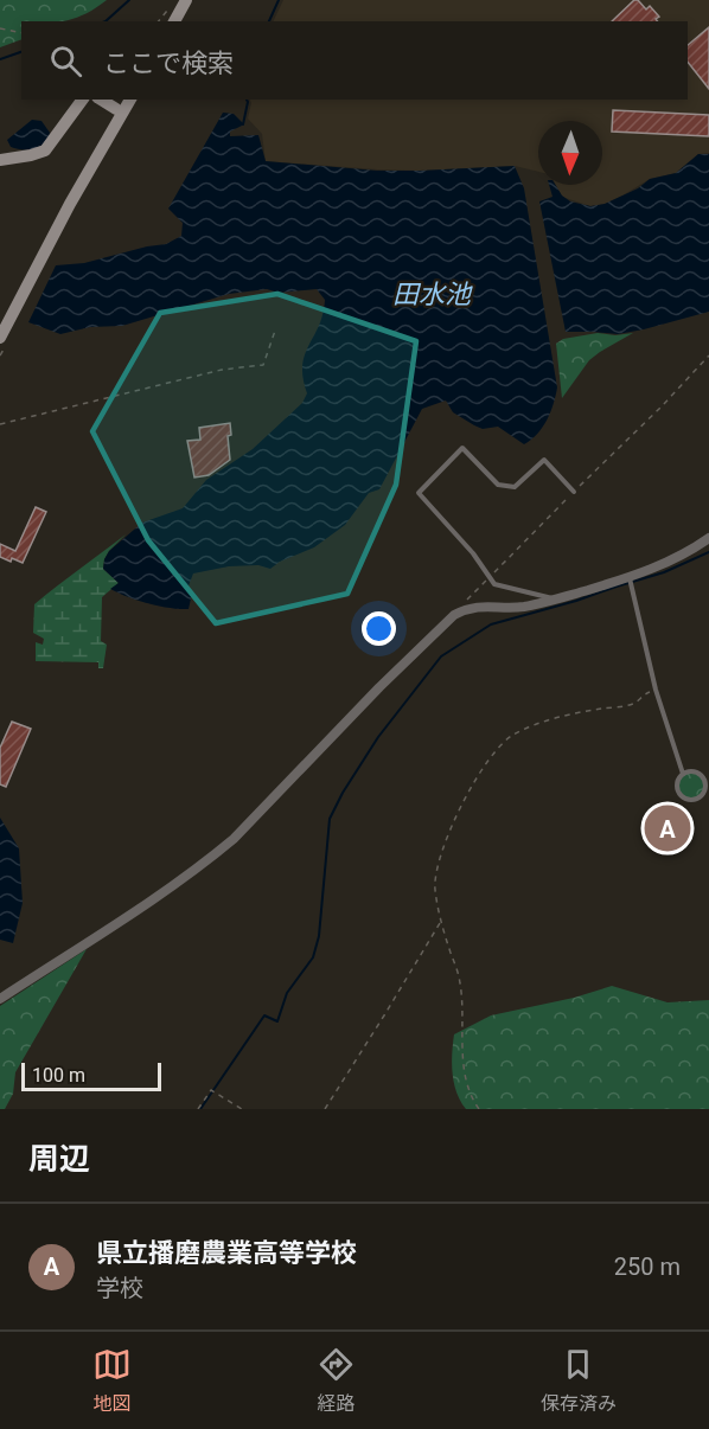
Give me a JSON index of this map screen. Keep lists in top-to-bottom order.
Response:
{
  "water": ["田水池"],
  "scale_bar": "100 m",
  "north": "bottom",
  "page": {
    "search": "ここで検索",
    "pins": "A",
    "scale": "100 m",
    "heading": "周辺",
    "list": [
      {
        "mark": "A",
        "name": "県立播磨農業高等学校",
        "note": "学校",
        "value": "250 m"
      }
    ],
    "nav": ["地図", "経路", "保存済み"]
  }
}
